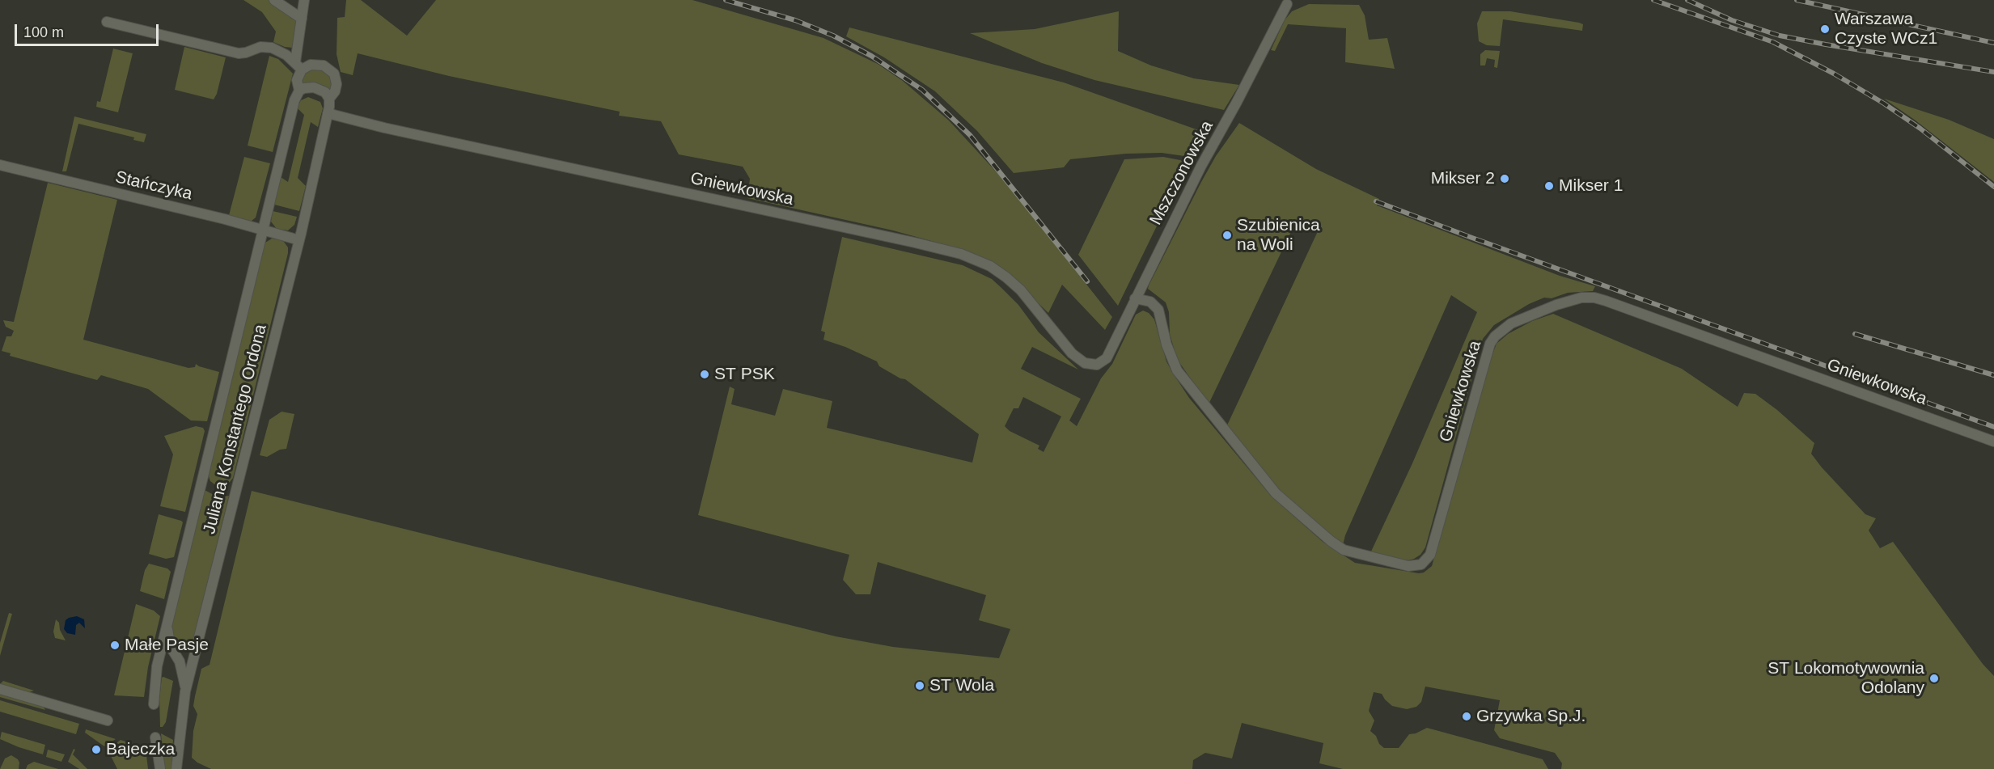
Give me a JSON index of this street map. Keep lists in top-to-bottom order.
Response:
{
  "streets": {
    "street": [
      "Mszczonowska",
      "Stańczyka",
      "Gniewkowska",
      "Juliana Konstantego Ordona"
    ]
  },
  "crossings": [
    ["Mszczonowska", "Gniewkowska"],
    ["Stańczyka", "Juliana Konstantego Ordona"],
    ["Gniewkowska", "Juliana Konstantego Ordona"]
  ],
  "places": [
    "Warszawa Czyste WCz1",
    "Mikser 2",
    "Mikser 1",
    "Szubienica na Woli",
    "ST PSK",
    "Małe Pasje",
    "ST Lokomotywownia Odolany",
    "ST Wola",
    "Grzywka Sp.J.",
    "Bajeczka"
  ],
  "scale_bar": "100 m"
}
